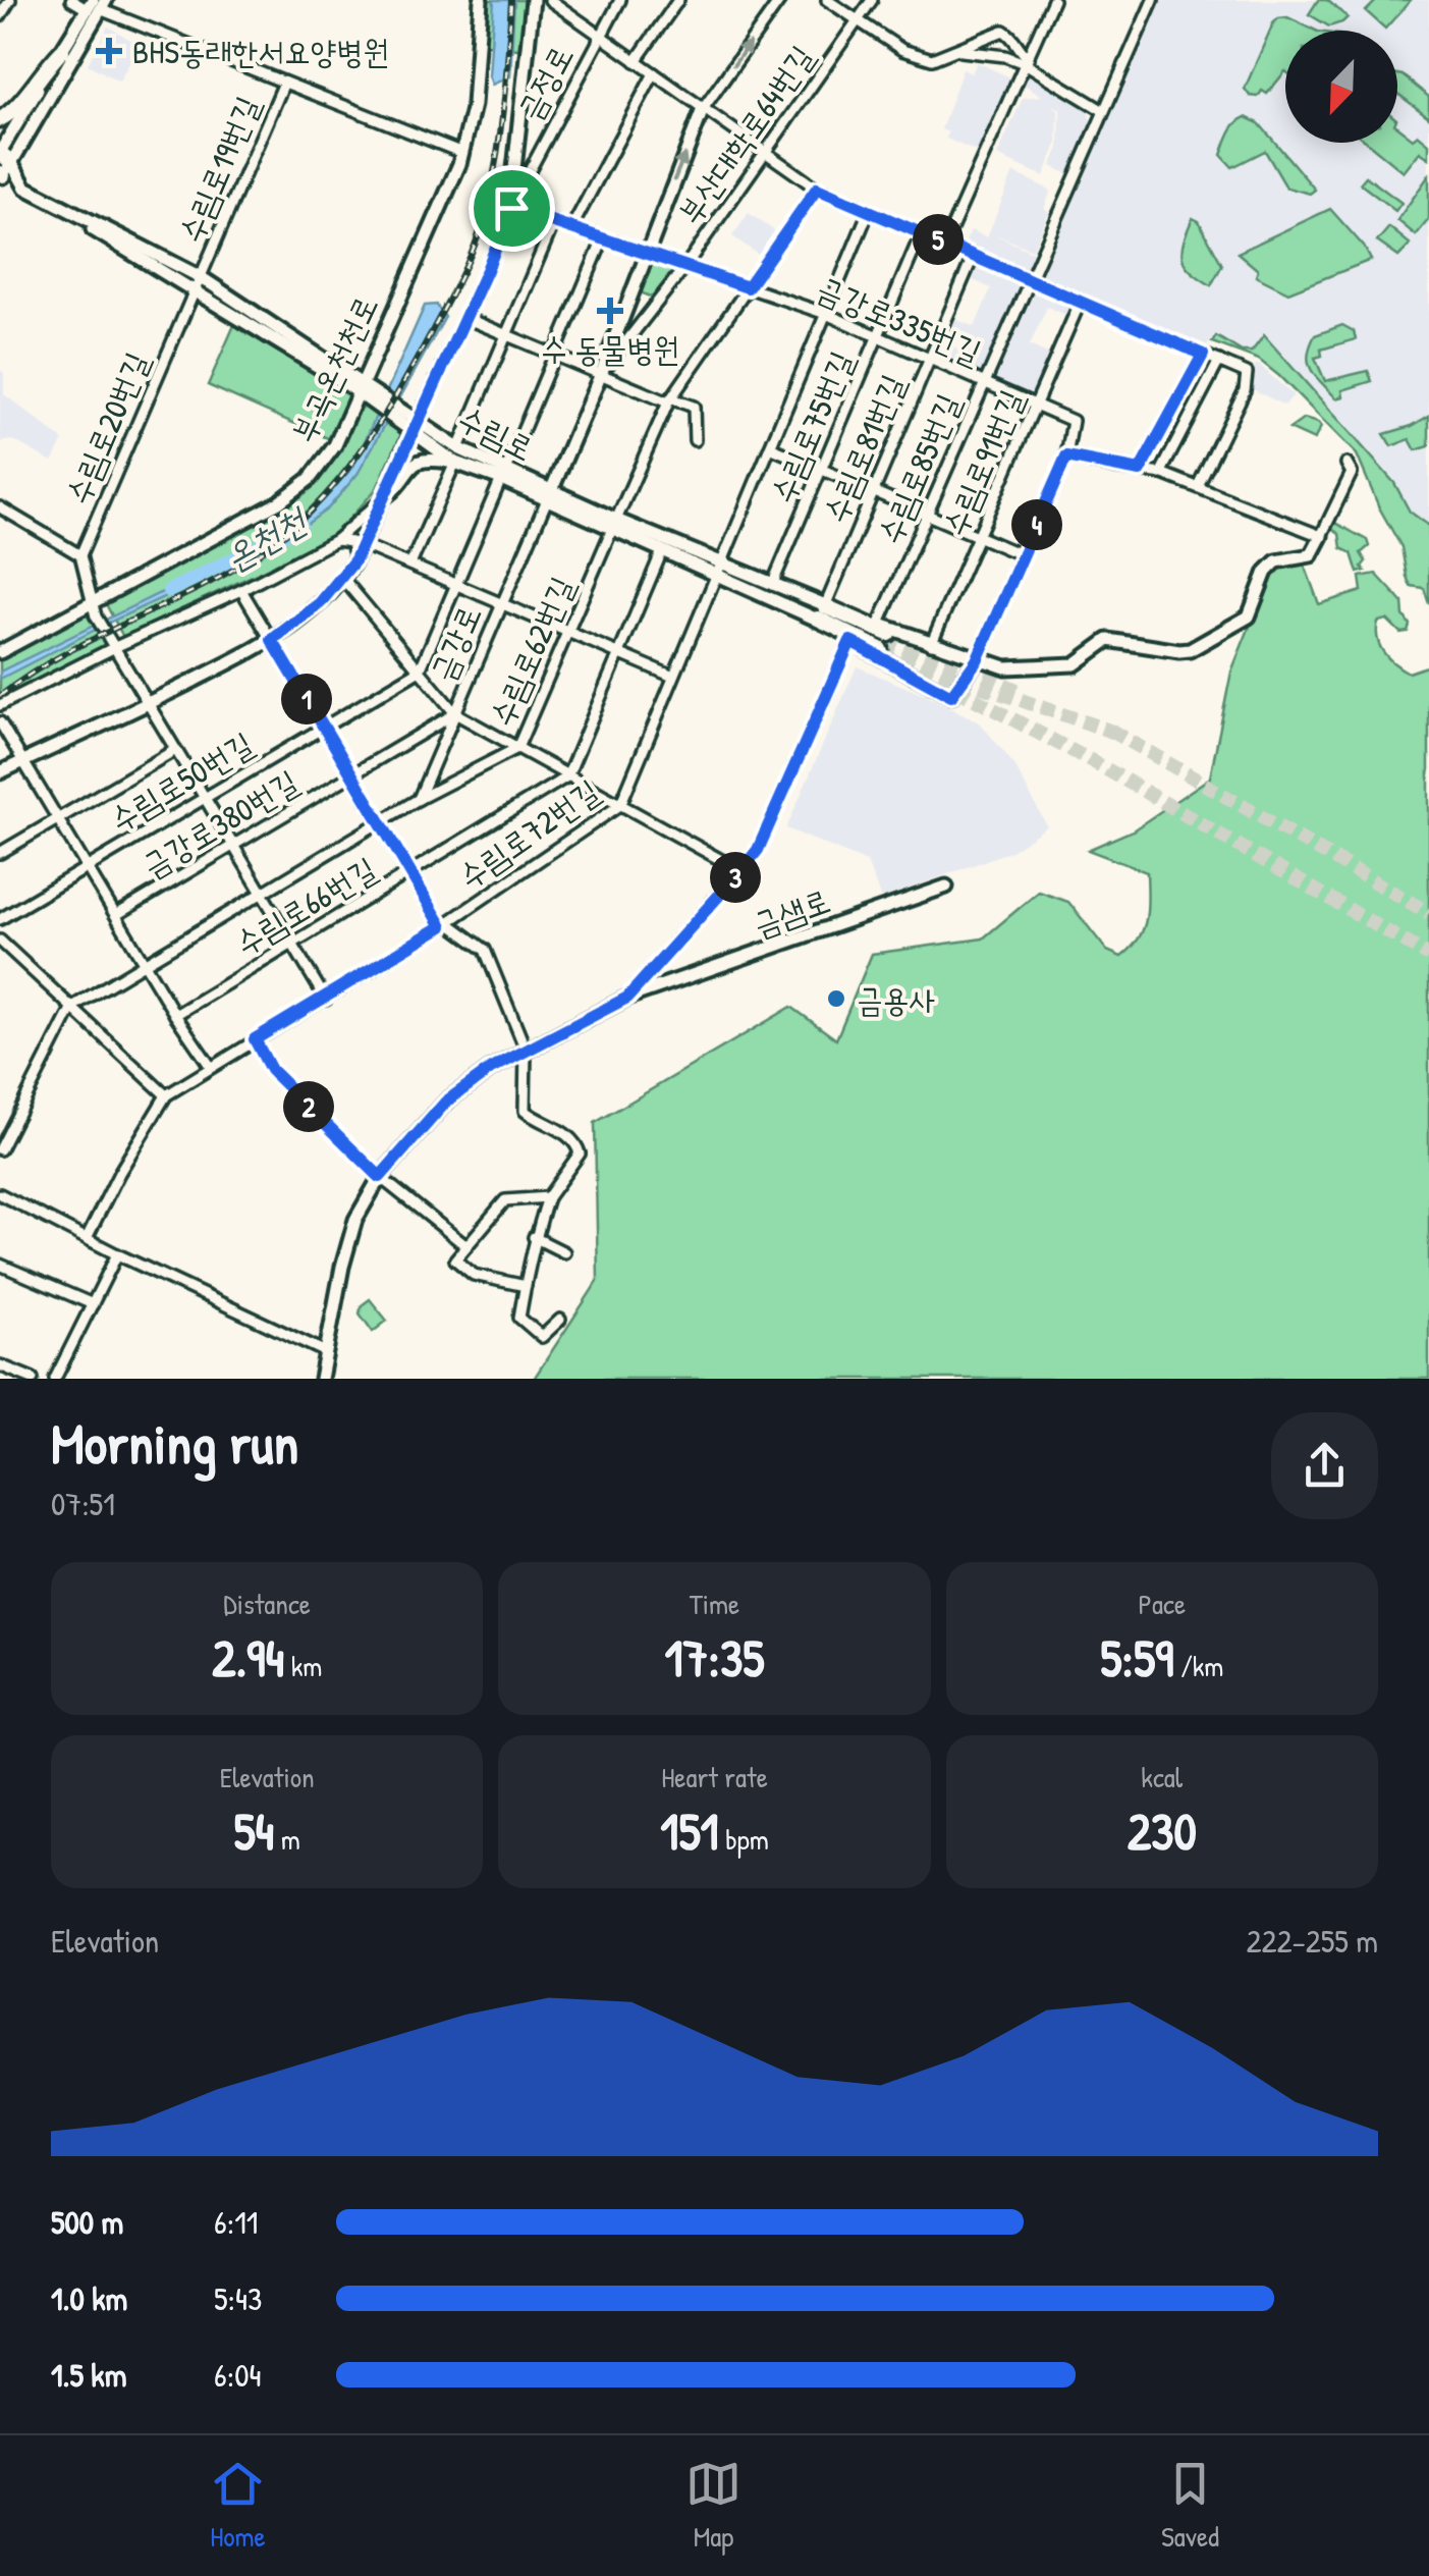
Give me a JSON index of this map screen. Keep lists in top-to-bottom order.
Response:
{
  "streets": {
    "main road": [
      "금정로",
      "부곡온천천로",
      "수림로",
      "금강로",
      "금샘로"
    ],
    "street": [
      "부산대학로64번길",
      "수림로19번길",
      "금강로335번길",
      "수림로75번길",
      "수림로20번길",
      "수림로81번길",
      "수림로91번길",
      "수림로85번길",
      "수림로62번길",
      "수림로50번길",
      "금강로380번길",
      "수림로72번길",
      "수림로66번길"
    ]
  },
  "crossings": [
    ["금정로", "부산대학로64번길"],
    ["금정로", "금강로335번길"],
    ["금정로", "수림로75번길"],
    ["금정로", "수림로"],
    ["금정로", "수림로81번길"],
    ["금정로", "수림로91번길"],
    ["금정로", "수림로85번길"],
    ["금정로", "금강로"],
    ["금정로", "수림로62번길"],
    ["금정로", "수림로72번길"],
    ["부산대학로64번길", "금강로335번길"],
    ["부산대학로64번길", "금강로"],
    ["수림로19번길", "수림로20번길"],
    ["수림로19번길", "수림로"],
    ["금강로335번길", "수림로75번길"],
    ["금강로335번길", "수림로81번길"],
    ["금강로335번길", "수림로91번길"],
    ["금강로335번길", "수림로85번길"],
    ["금강로335번길", "금강로"],
    ["금강로335번길", "수림로62번길"],
    ["금강로335번길", "수림로72번길"],
    ["부곡온천천로", "수림로20번길"],
    ["부곡온천천로", "수림로"],
    ["수림로75번길", "수림로"],
    ["수림로20번길", "수림로"],
    ["수림로", "수림로81번길"],
    ["수림로", "금강로"],
    ["수림로", "수림로62번길"],
    ["수림로", "수림로72번길"],
    ["금강로", "수림로62번길"],
    ["금강로", "금강로380번길"]
  ],
  "water": ["온천천"],
  "places": {
    "health": ["BHS동래한서요양병원", "수 동물병원"],
    "other": ["금용사"]
  },
  "north": "bottom left",
  "page": {
    "pins": [
      "5",
      "4",
      "1",
      "3",
      "2"
    ],
    "heading": ["Morning run", "07:51"],
    "stats": [
      ["Distance", "2.94 km"],
      ["Time", "17:35"],
      ["Pace", "5:59 /km"],
      ["Elevation", "54 m"],
      ["Heart rate", "151 bpm"],
      ["kcal", "230"]
    ],
    "chart": ["Elevation", "222–255 m"],
    "list": [
      {
        "name": "500 m",
        "note": "6:11"
      },
      {
        "name": "1.0 km",
        "note": "5:43"
      },
      {
        "name": "1.5 km",
        "note": "6:04"
      }
    ],
    "tabs": ["Home", "Map", "Saved"]
  }
}
